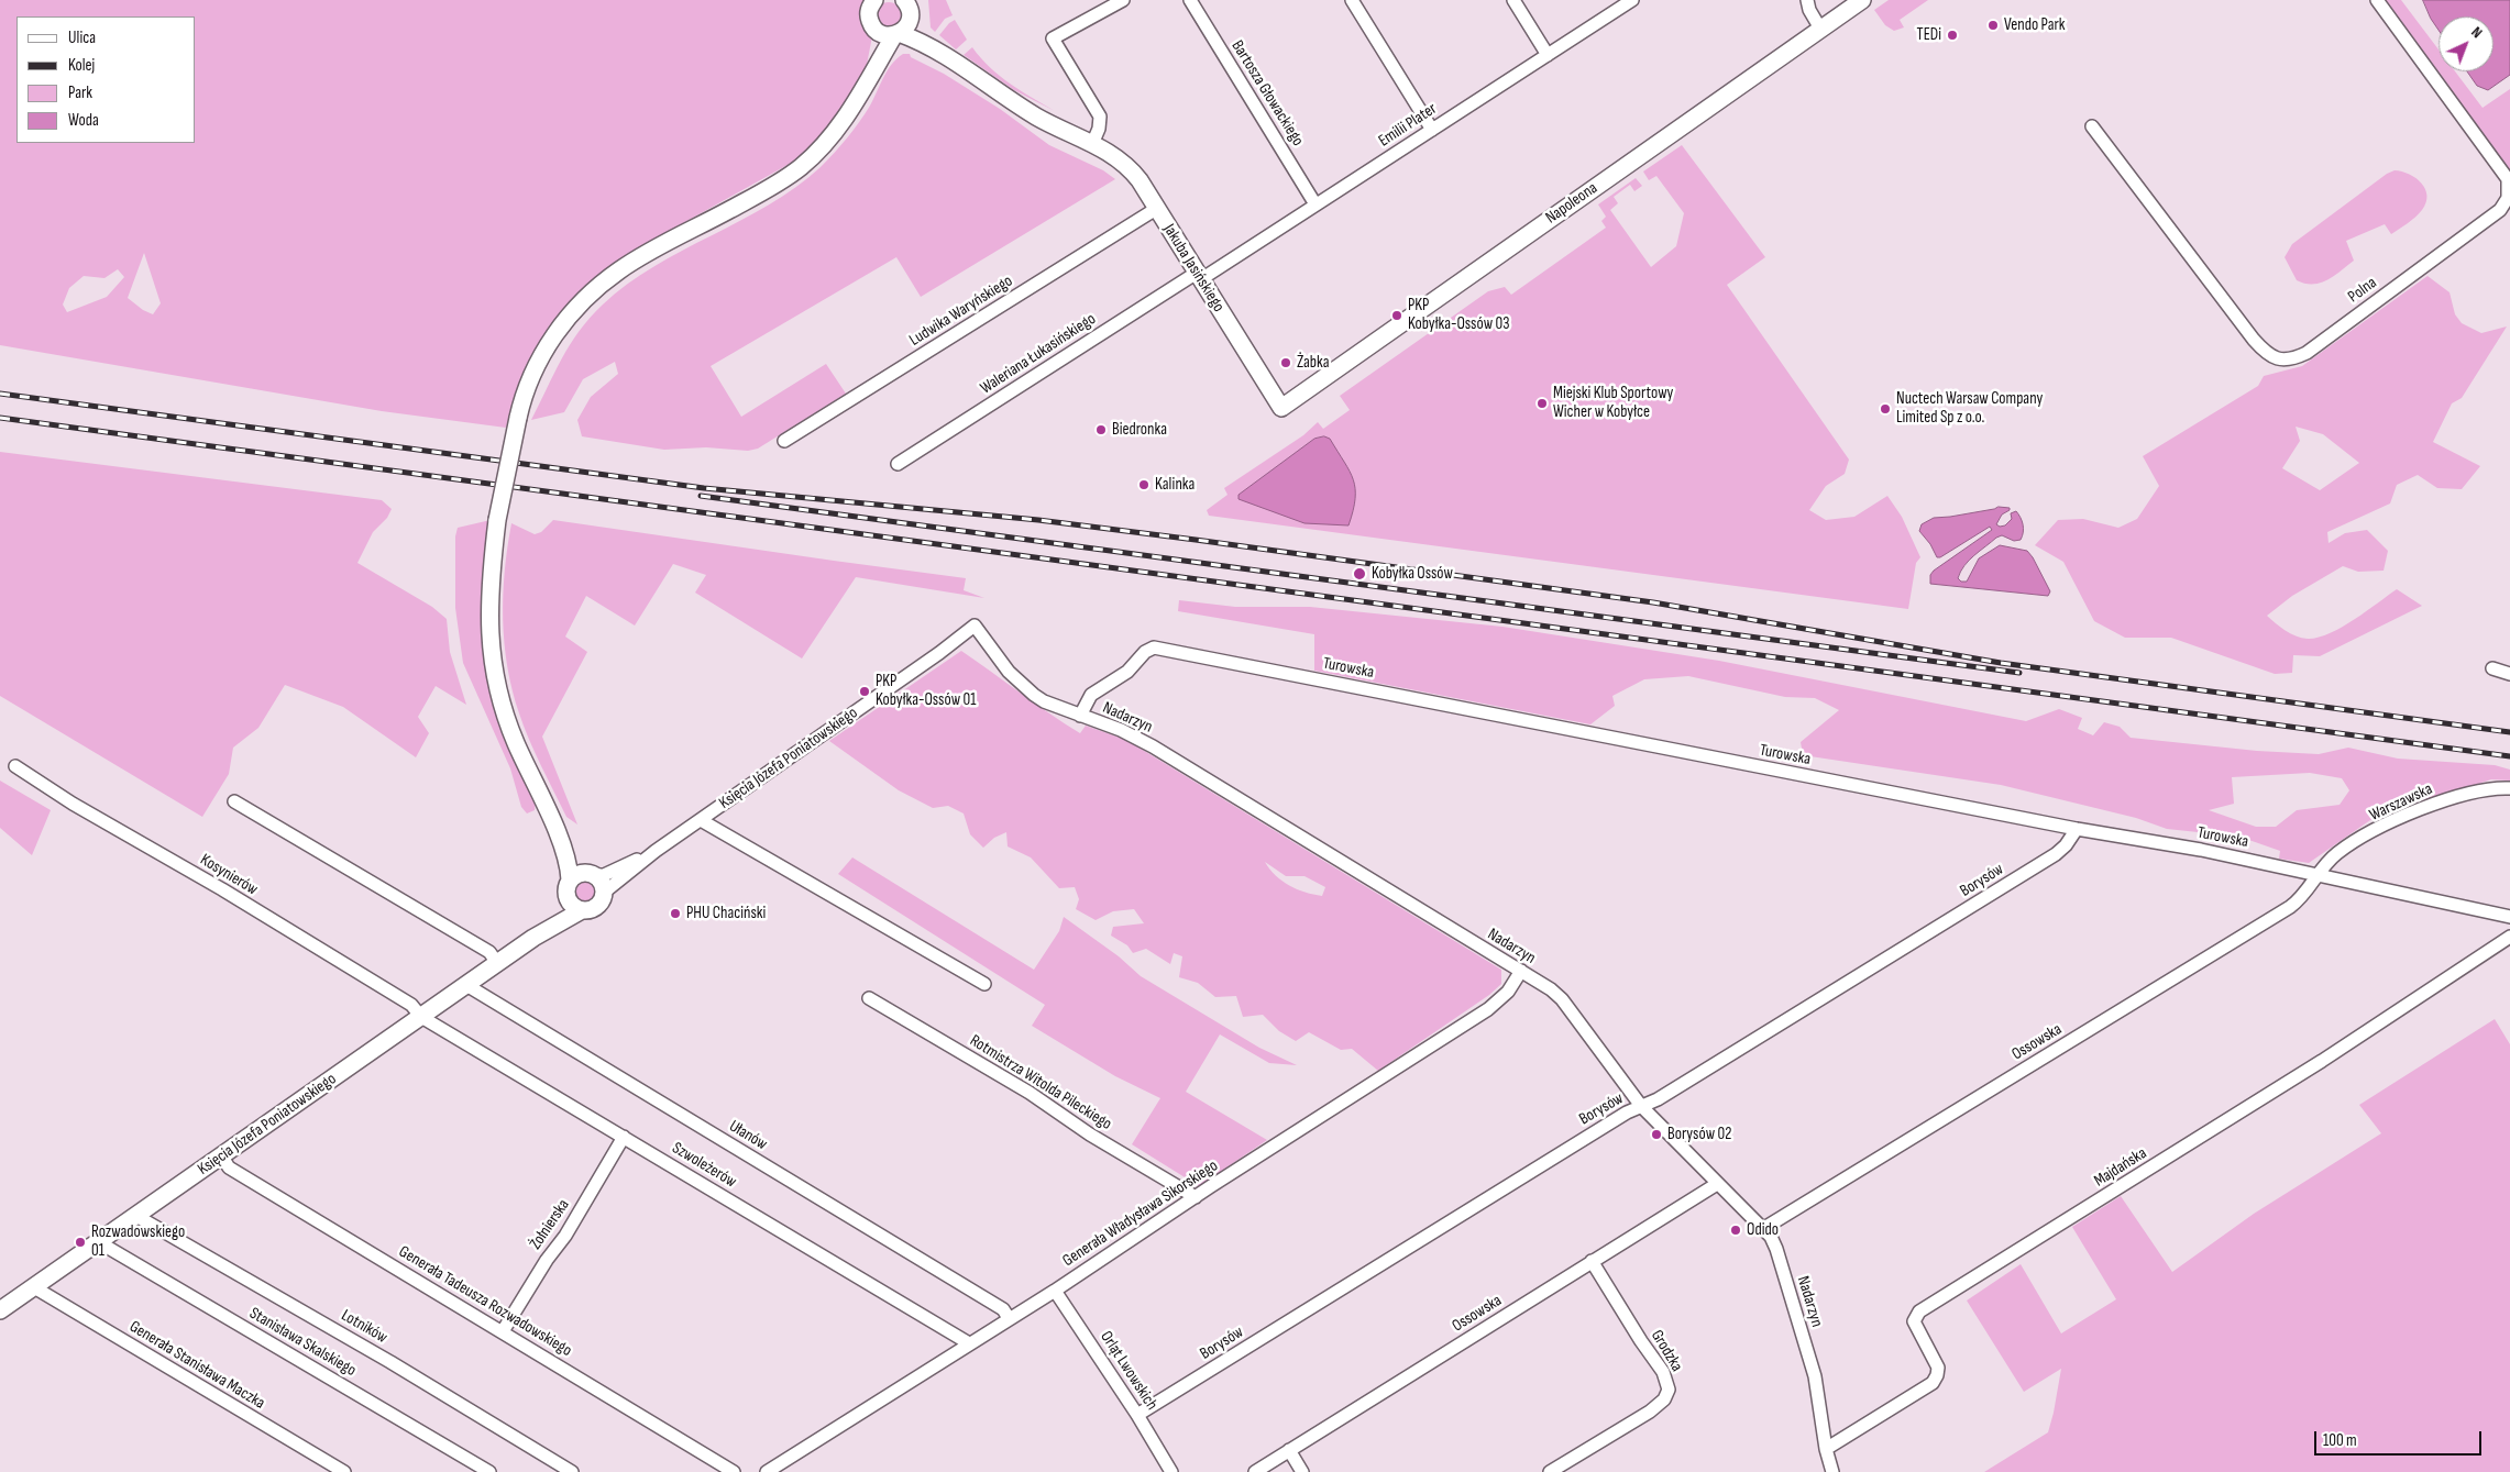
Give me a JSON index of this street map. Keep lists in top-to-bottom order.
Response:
{
  "streets": {
    "street": [
      "Bartosza Głowackiego",
      "Emilii Plater",
      "Napoleona",
      "Jakuba Jasińskiego",
      "Polna",
      "Ludwika Waryńskiego",
      "Waleriana Łukasińskiego",
      "Turowska",
      "Nadarzyn",
      "Księcia Józefa Poniatowskiego",
      "Warszawska",
      "Kosynierów",
      "Borysów",
      "Ossowska",
      "Rotmistrza Witolda Pileckiego",
      "Ułanów",
      "Szwoleżerów",
      "Majdańska",
      "Generała Władysława Sikorskiego",
      "Żołnierska",
      "Generała Tadeusza Rozwadowskiego",
      "Lotników",
      "Stanisława Skalskiego",
      "Grodzka",
      "Generała Stanisława Maczka",
      "Orląt Lwowskich"
    ]
  },
  "crossings": [
    ["Bartosza Głowackiego", "Emilii Plater"],
    ["Emilii Plater", "Jakuba Jasińskiego"],
    ["Emilii Plater", "Waleriana Łukasińskiego"],
    ["Napoleona", "Jakuba Jasińskiego"],
    ["Jakuba Jasińskiego", "Ludwika Waryńskiego"],
    ["Jakuba Jasińskiego", "Waleriana Łukasińskiego"],
    ["Turowska", "Nadarzyn"],
    ["Turowska", "Warszawska"],
    ["Turowska", "Borysów"],
    ["Turowska", "Ossowska"],
    ["Nadarzyn", "Księcia Józefa Poniatowskiego"],
    ["Nadarzyn", "Borysów"],
    ["Nadarzyn", "Ossowska"],
    ["Nadarzyn", "Majdańska"],
    ["Nadarzyn", "Generała Władysława Sikorskiego"],
    ["Księcia Józefa Poniatowskiego", "Kosynierów"],
    ["Księcia Józefa Poniatowskiego", "Ułanów"],
    ["Księcia Józefa Poniatowskiego", "Szwoleżerów"],
    ["Księcia Józefa Poniatowskiego", "Generała Tadeusza Rozwadowskiego"],
    ["Księcia Józefa Poniatowskiego", "Lotników"],
    ["Księcia Józefa Poniatowskiego", "Stanisława Skalskiego"],
    ["Księcia Józefa Poniatowskiego", "Generała Stanisława Maczka"],
    ["Warszawska", "Ossowska"],
    ["Kosynierów", "Szwoleżerów"],
    ["Borysów", "Orląt Lwowskich"],
    ["Ossowska", "Grodzka"],
    ["Rotmistrza Witolda Pileckiego", "Generała Władysława Sikorskiego"],
    ["Ułanów", "Generała Władysława Sikorskiego"],
    ["Szwoleżerów", "Generała Władysława Sikorskiego"],
    ["Szwoleżerów", "Żołnierska"],
    ["Generała Władysława Sikorskiego", "Orląt Lwowskich"],
    ["Żołnierska", "Generała Tadeusza Rozwadowskiego"]
  ],
  "places": [
    "Vendo Park",
    "TEDi",
    "PKP Kobyłka-Ossów 03",
    "Żabka",
    "Miejski Klub Sportowy Wicher w Kobyłce",
    "Nuctech Warsaw Company Limited Sp z o.o.",
    "Biedronka",
    "Kalinka",
    "Kobyłka Ossów",
    "PKP Kobyłka-Ossów 01",
    "PHU Chaciński",
    "Borysów 02",
    "Odido",
    "Rozwadowskiego 01"
  ],
  "legend": [
    "Ulica",
    "Kolej",
    "Park",
    "Woda"
  ],
  "scale_bar": "100 m",
  "north": "top right"
}
